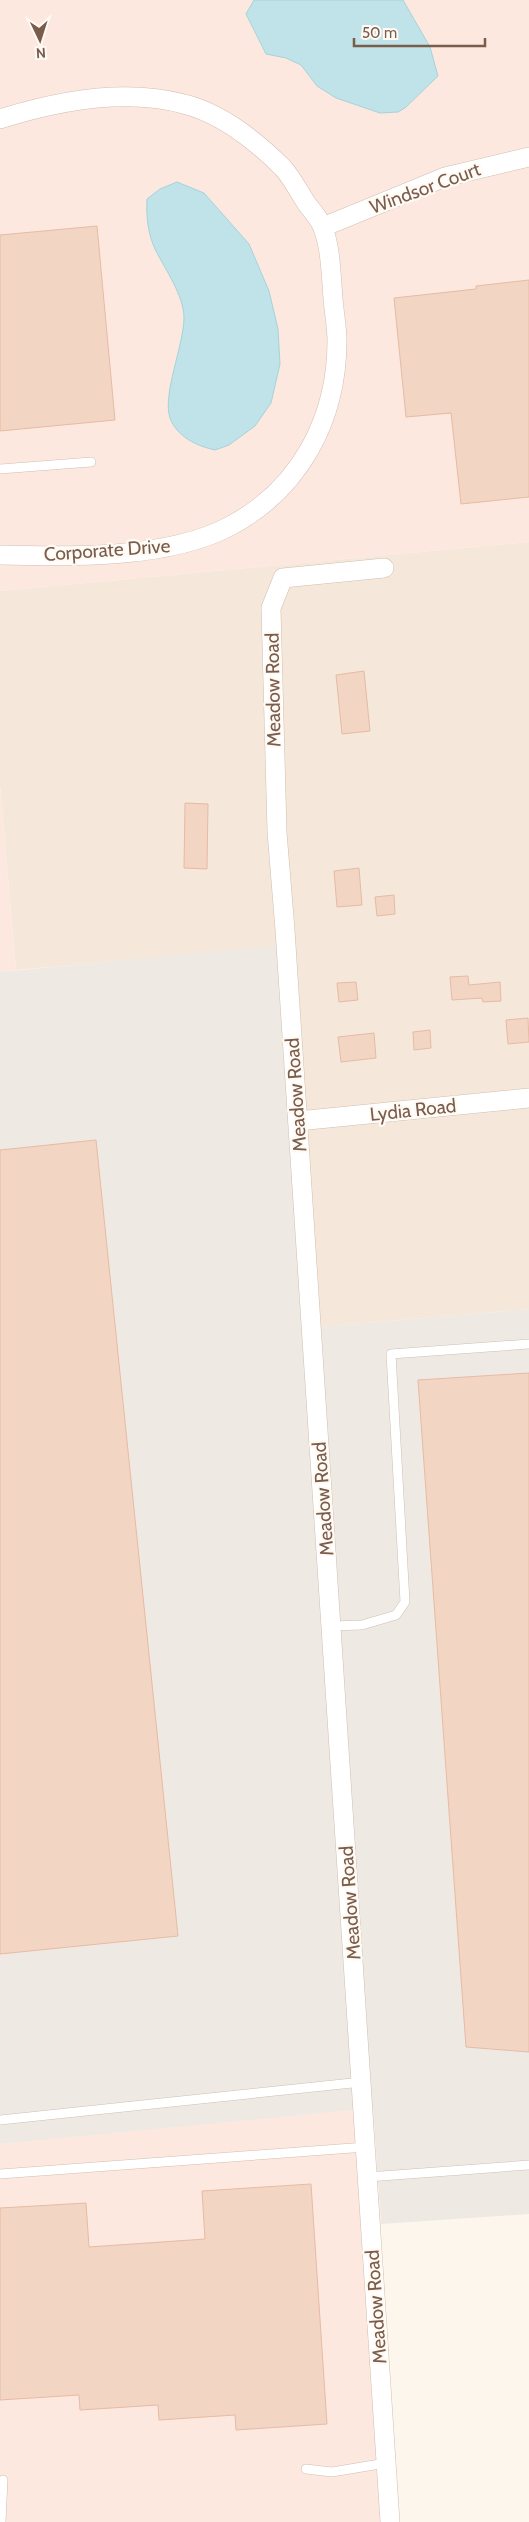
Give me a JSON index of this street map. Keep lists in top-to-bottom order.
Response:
{
  "streets": {
    "street": [
      "Windsor Court",
      "Corporate Drive",
      "Meadow Road",
      "Lydia Road"
    ]
  },
  "crossings": [
    ["Windsor Court", "Corporate Drive"],
    ["Meadow Road", "Lydia Road"]
  ],
  "scale_bar": "50 m",
  "north": "bottom"
}
